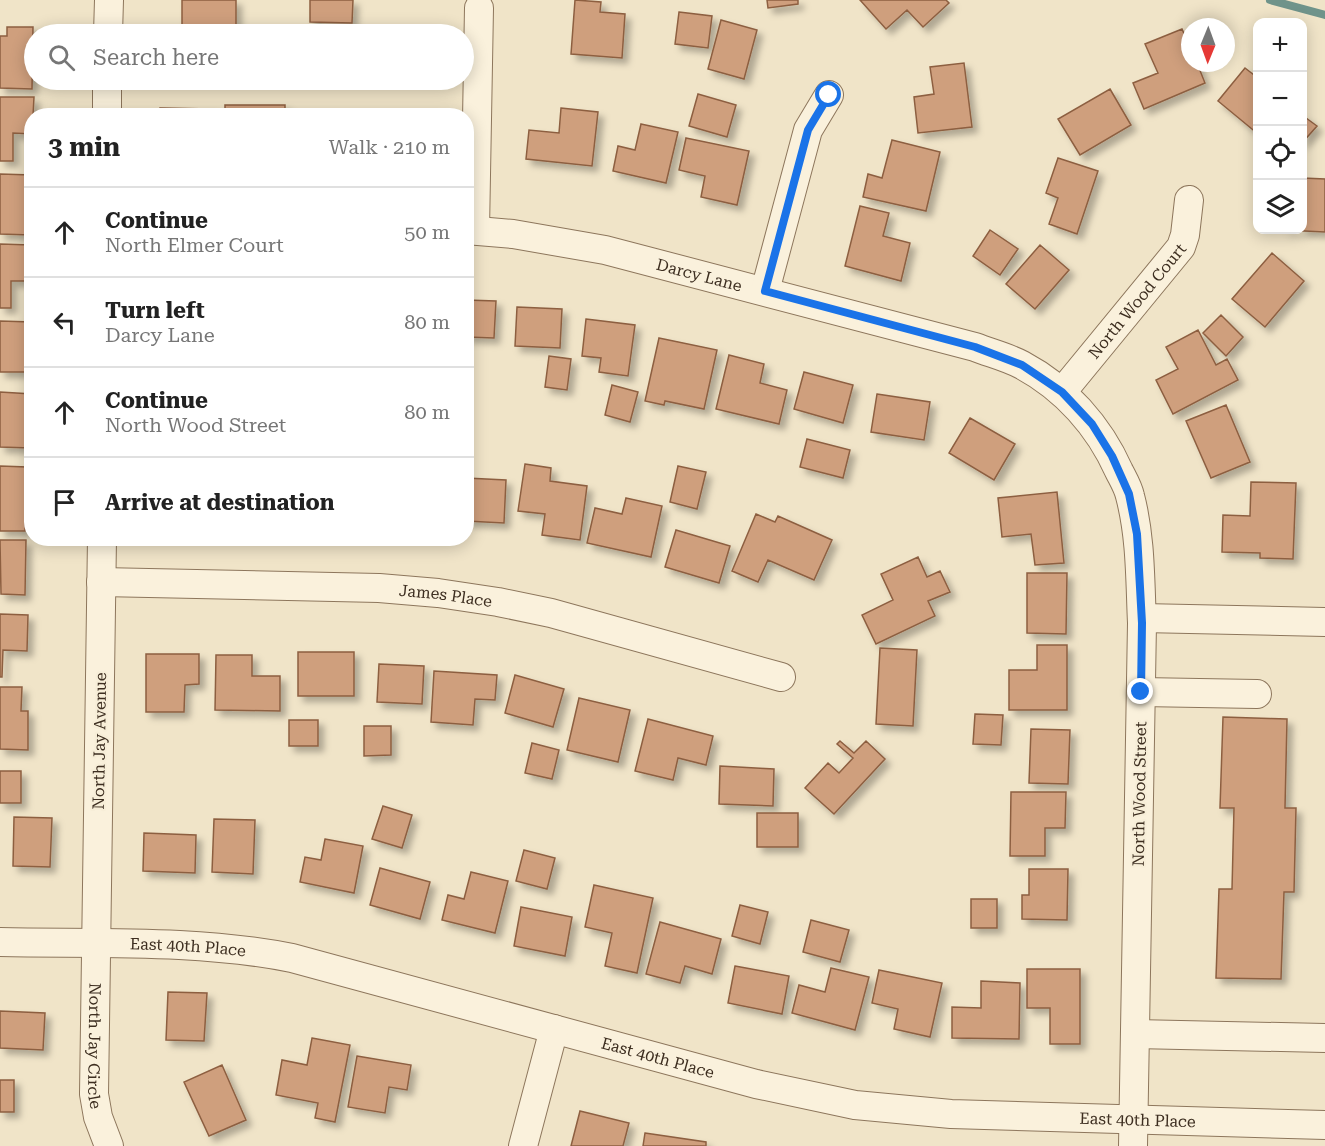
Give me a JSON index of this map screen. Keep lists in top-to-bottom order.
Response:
{
  "streets": {
    "street": [
      "Darcy Lane",
      "North Wood Court",
      "James Place",
      "North Jay Avenue",
      "North Wood Street",
      "East 40th Place",
      "North Jay Circle"
    ]
  },
  "crossings": [
    ["Darcy Lane", "North Wood Court"],
    ["Darcy Lane", "North Wood Street"],
    ["North Wood Court", "North Wood Street"],
    ["James Place", "North Jay Avenue"],
    ["North Jay Avenue", "East 40th Place"],
    ["North Jay Avenue", "North Jay Circle"],
    ["North Wood Street", "East 40th Place"],
    ["East 40th Place", "North Jay Circle"]
  ],
  "north": "bottom",
  "page": {
    "map_buttons": ["+", "−"],
    "search": "Search here",
    "heading": ["3 min", "Walk · 210 m"],
    "list": [
      ["Continue", "North Elmer Court", "50 m"],
      ["Turn left", "Darcy Lane", "80 m"],
      ["Continue", "North Wood Street", "80 m"],
      "Arrive at destination"
    ]
  }
}
